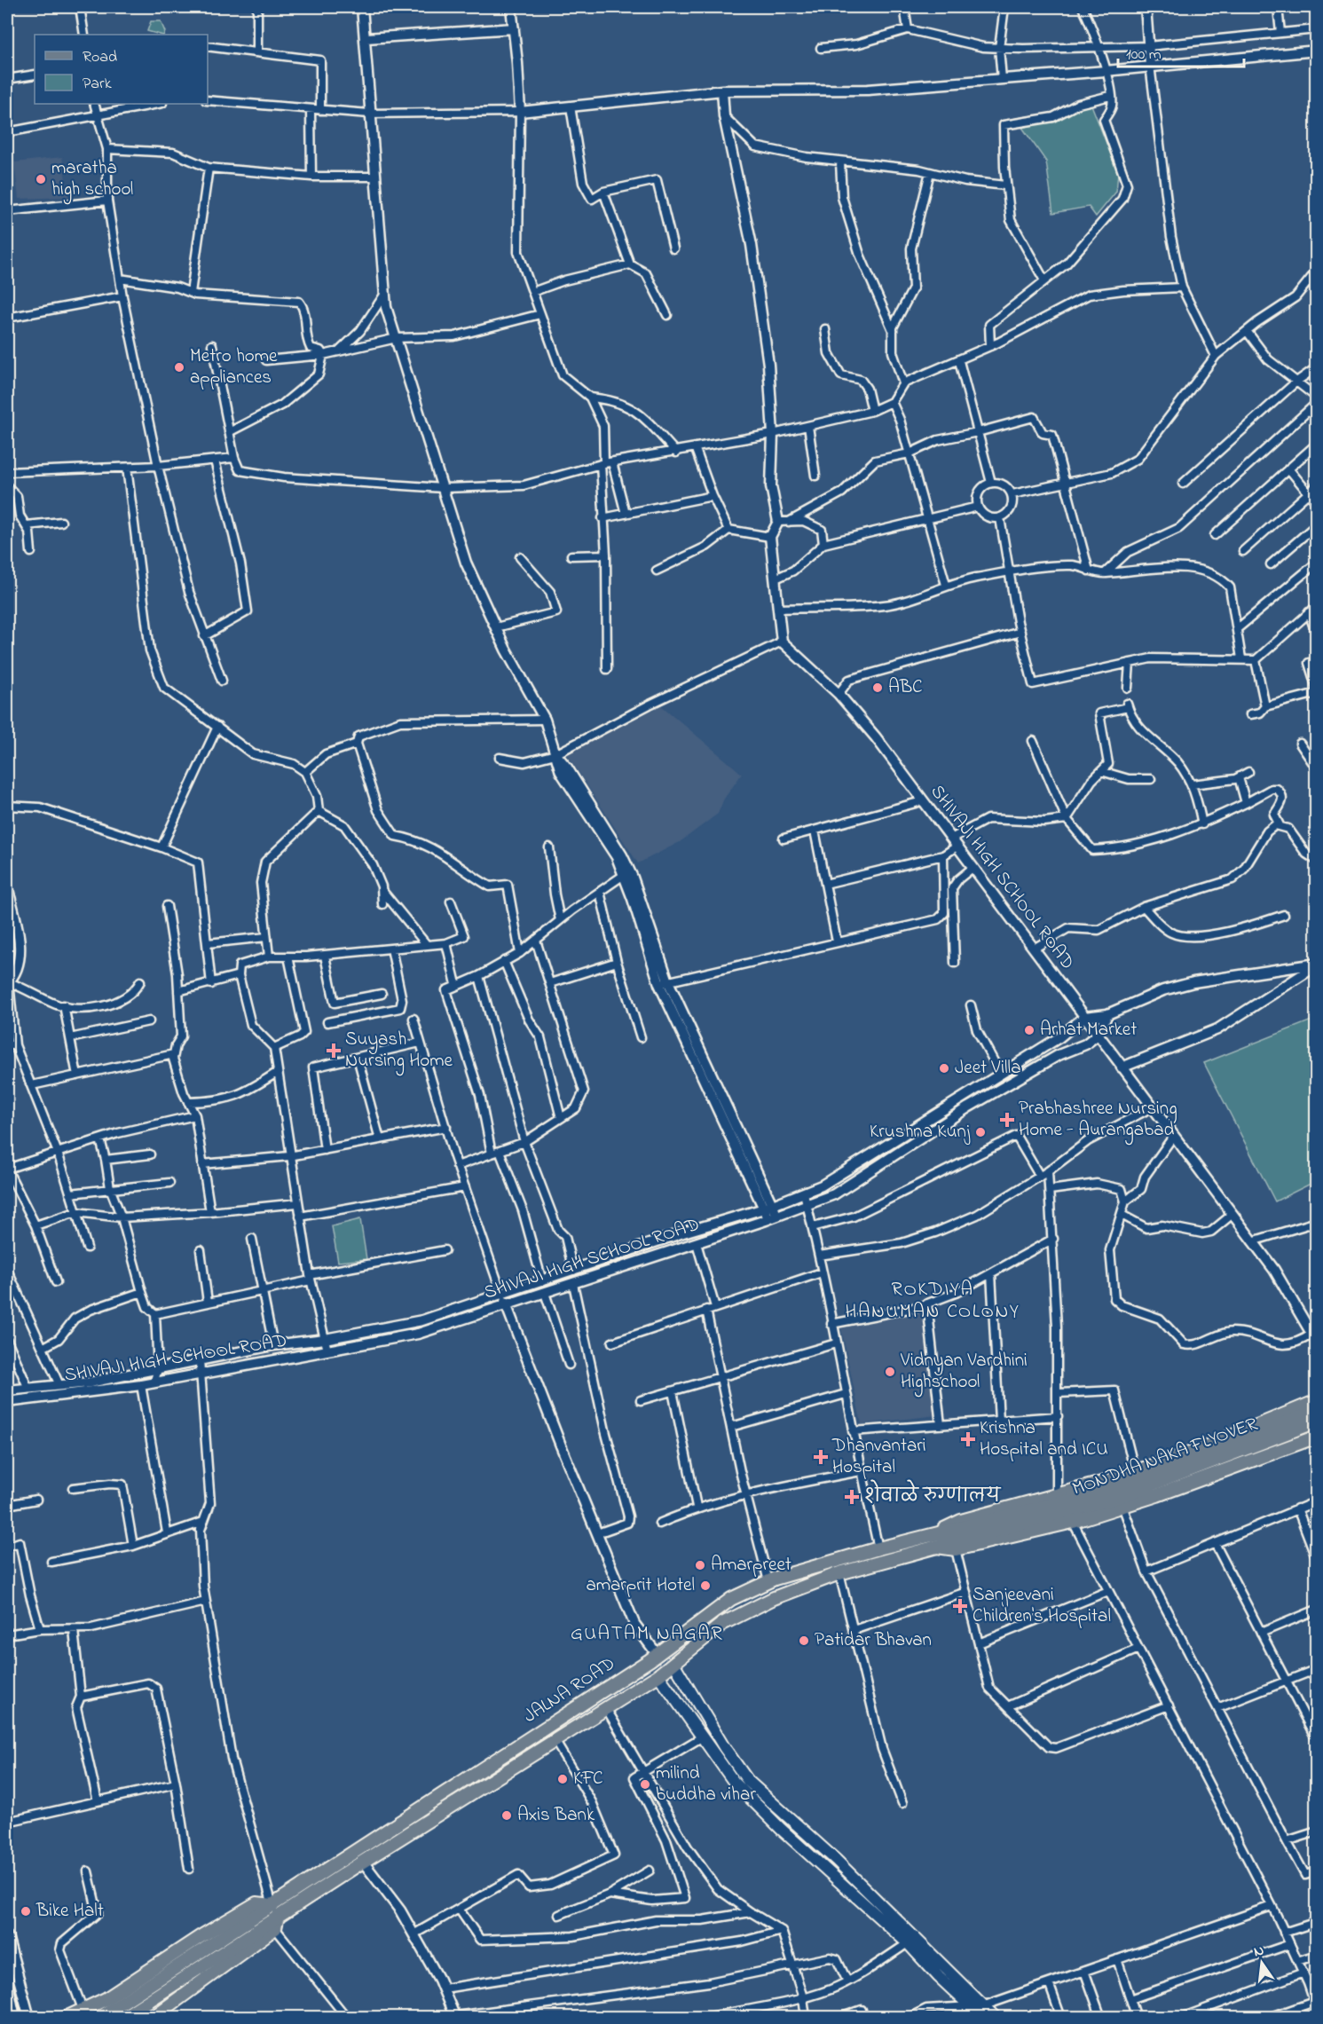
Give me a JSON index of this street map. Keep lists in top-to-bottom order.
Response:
{
  "streets": {
    "main road": ["MONDHA NAKA FLYOVER", "JALNA ROAD"],
    "street": ["SHIVAJI HIGH SCHOOL ROAD"]
  },
  "crossings": [
    ["MONDHA NAKA FLYOVER", "JALNA ROAD"]
  ],
  "districts": ["ROKDIYA HANUMAN COLONY", "GUATAM NAGAR"],
  "places": {
    "other": [
      "maratha high school",
      "Metro home appliances",
      "ABC",
      "Arhat Market",
      "Jeet Villa",
      "Krushna Kunj",
      "Vidnyan Vardhini Highschool",
      "Amarpreet",
      "amarprit Hotel",
      "Patidar Bhavan",
      "KFC",
      "milind buddha vihar",
      "Axis Bank",
      "Bike Halt"
    ],
    "health": [
      "Suyash Nursing Home",
      "Prabhashree Nursing Home - Aurangabad",
      "Krishna Hospital and ICU",
      "Dhanvantari Hospital",
      "शेवाळे रुग्णालय",
      "Sanjeevani Children's Hospital"
    ]
  },
  "legend": ["Road", "Park"],
  "scale_bar": "100 m",
  "north": "top"
}
